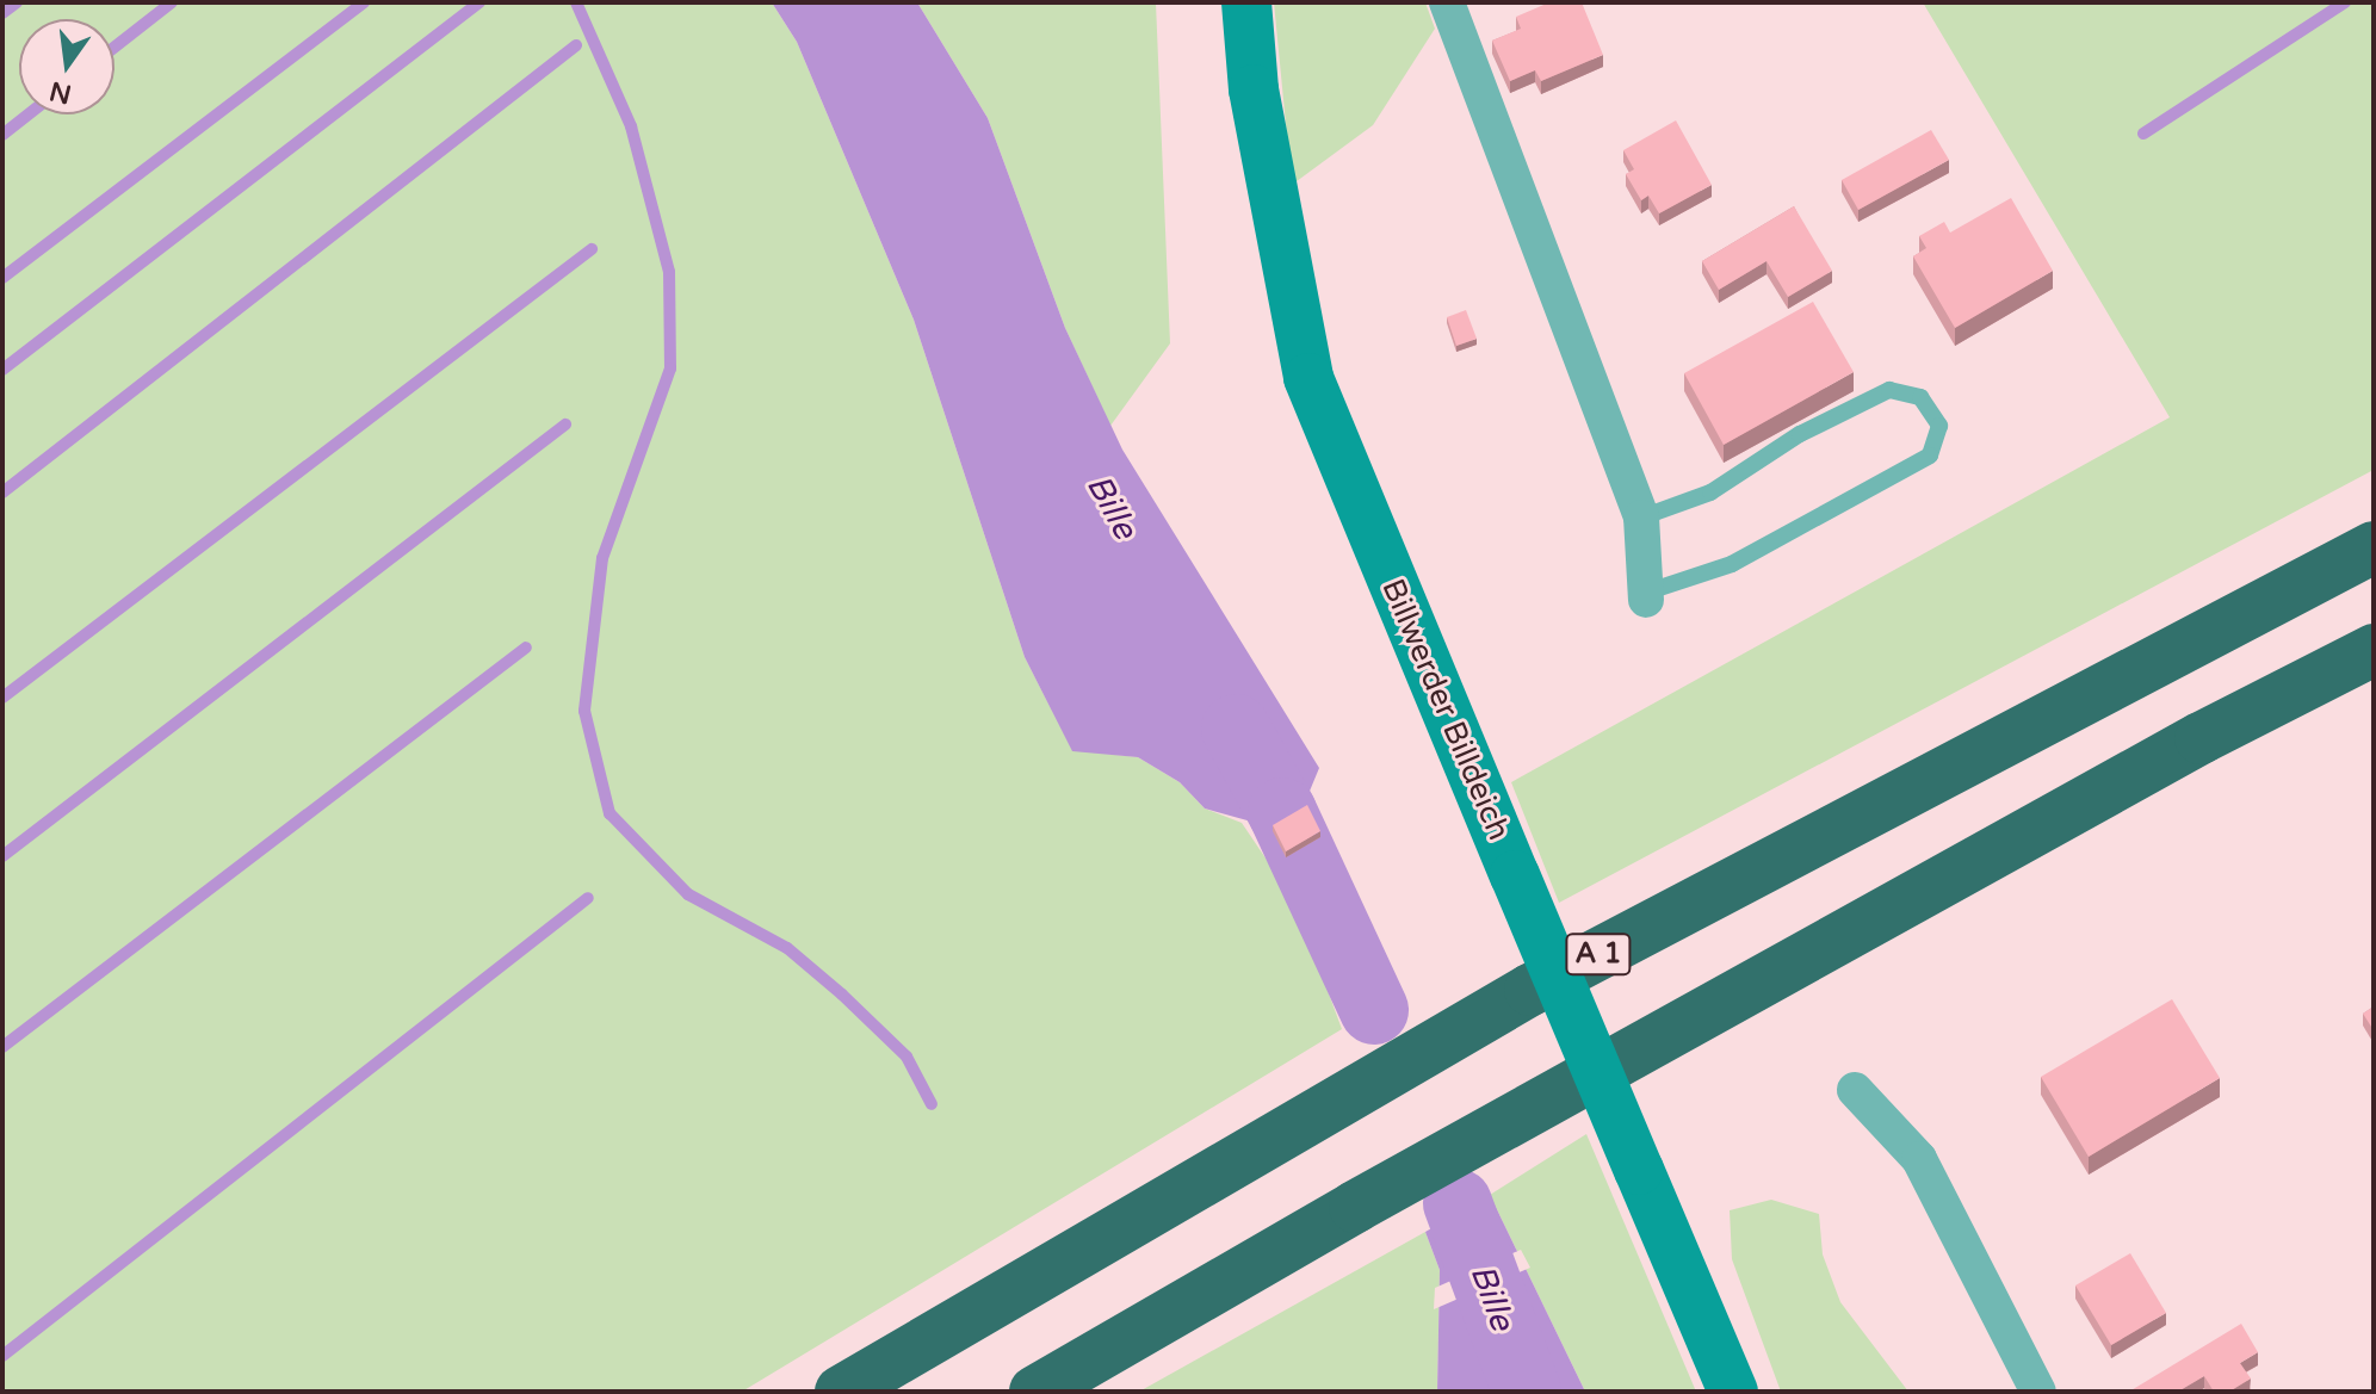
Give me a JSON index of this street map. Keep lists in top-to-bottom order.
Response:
{
  "streets": {
    "highway": ["A 1"],
    "street": ["Billwerder Billdeich"]
  },
  "water": ["Bille"],
  "north": "bottom"
}
